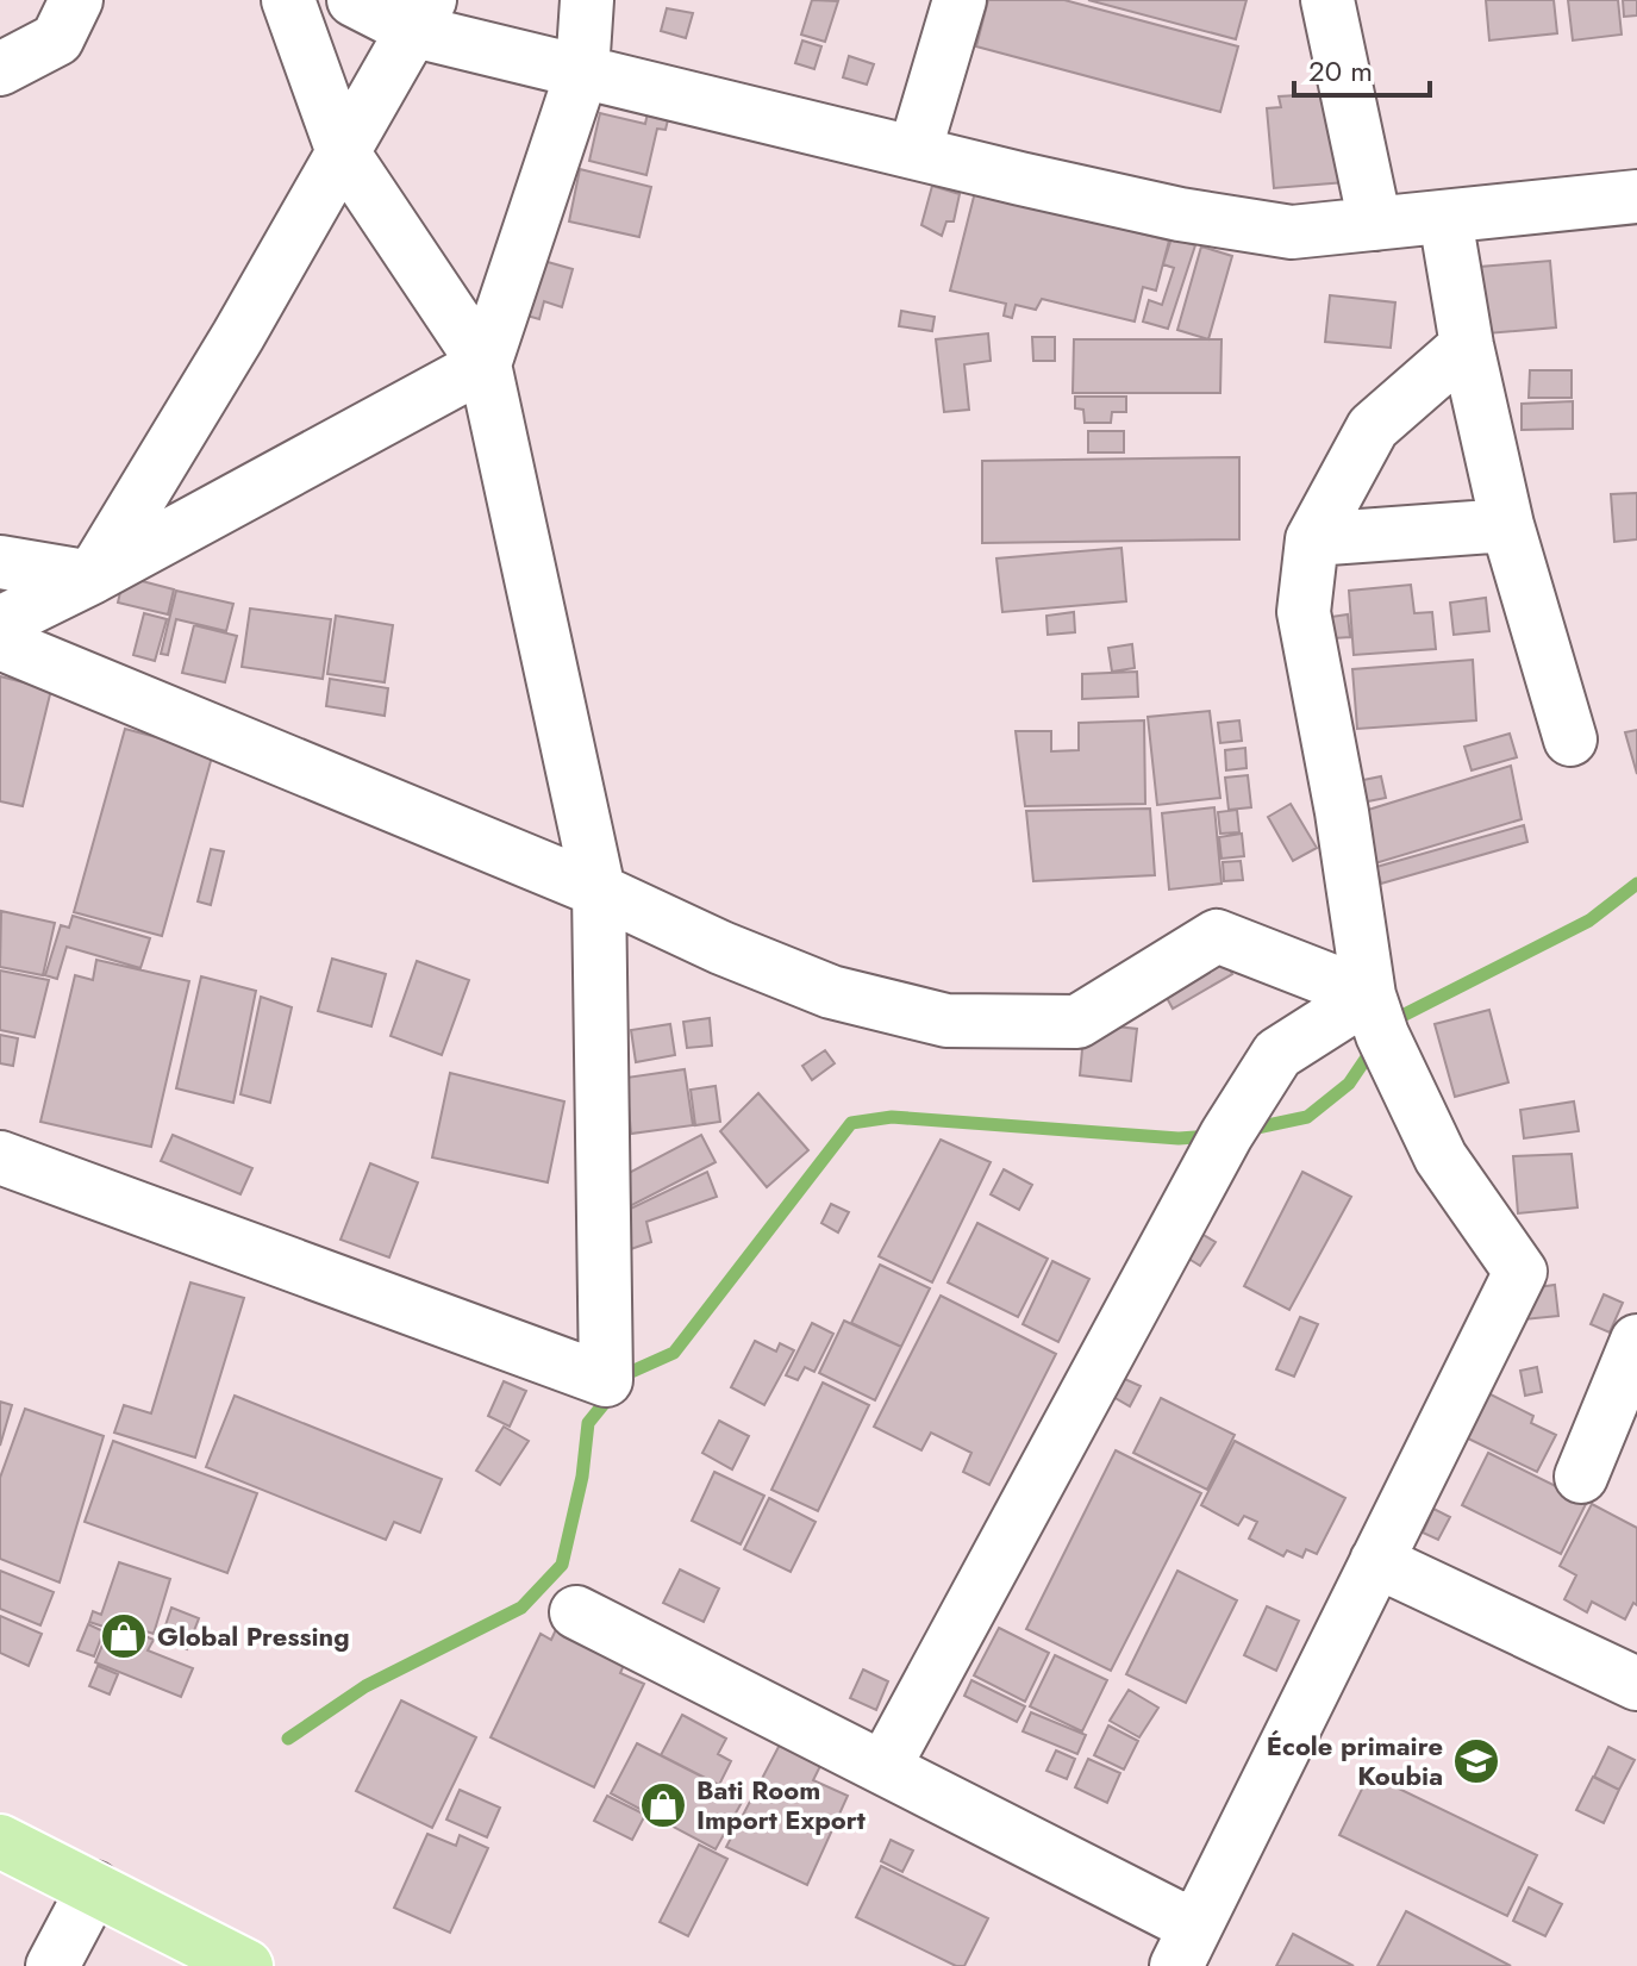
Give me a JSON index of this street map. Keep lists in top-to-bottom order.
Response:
{
  "places": {
    "shop": ["Global Pressing", "Bati Room Import Export"],
    "school or university": ["École primaire Koubia"]
  },
  "scale_bar": "20 m"
}
